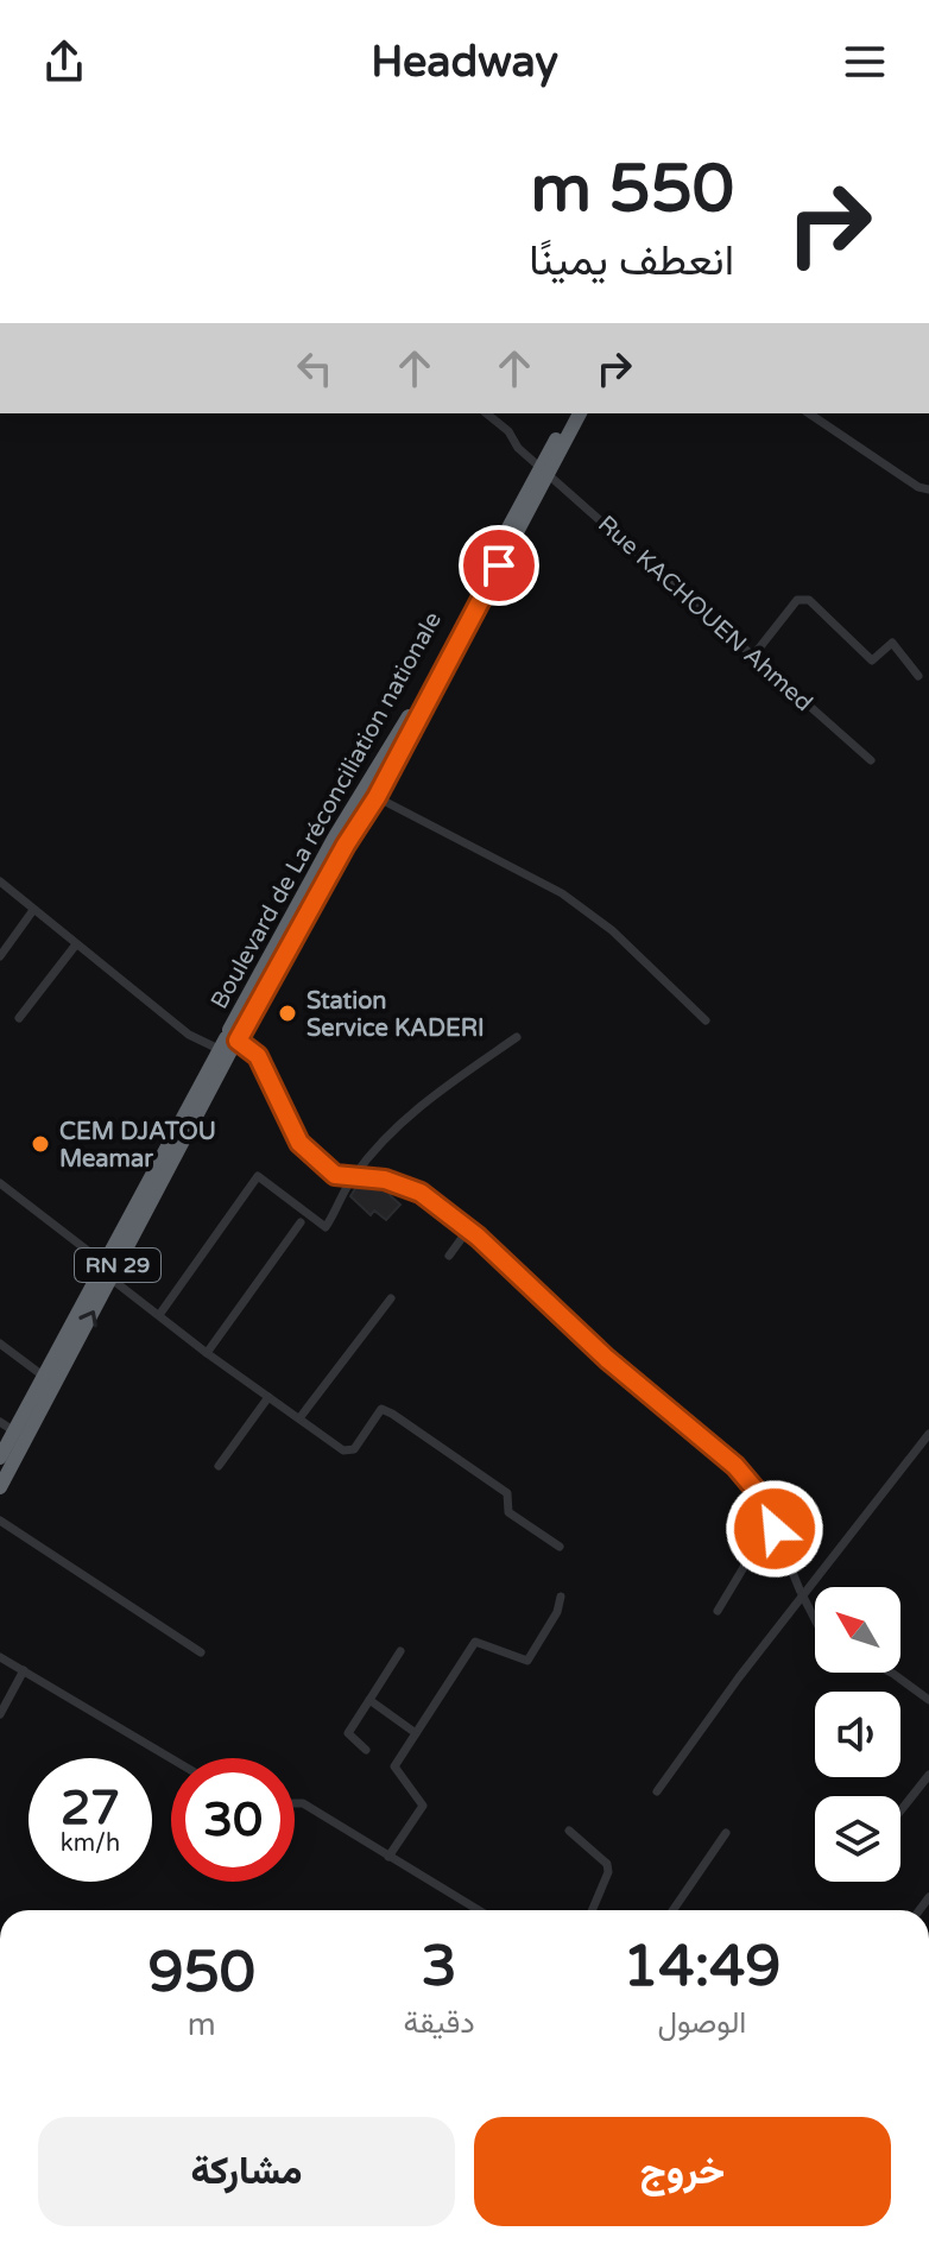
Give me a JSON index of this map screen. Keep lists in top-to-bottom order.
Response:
{
  "streets": {
    "highway": ["Boulevard de La réconciliation nationale", "RN 29"],
    "street": ["Rue KACHOUEN Ahmed"]
  },
  "crossings": [
    ["Rue KACHOUEN Ahmed", "Boulevard de La réconciliation nationale"],
    ["Rue KACHOUEN Ahmed", "RN 29"],
    ["Boulevard de La réconciliation nationale", "RN 29"]
  ],
  "places": ["Station Service KADERI", "CEM DJATOU Meamar"],
  "north": "top left",
  "page": {
    "header": "Headway",
    "turn": ["550 m", "انعطف يمينًا"],
    "speed": "27 km/h",
    "limit": "30",
    "eta": [
      "14:49",
      "الوصول",
      "3",
      "دقيقة",
      "950",
      "m"
    ],
    "buttons": ["خروج", "مشاركة"]
  }
}
